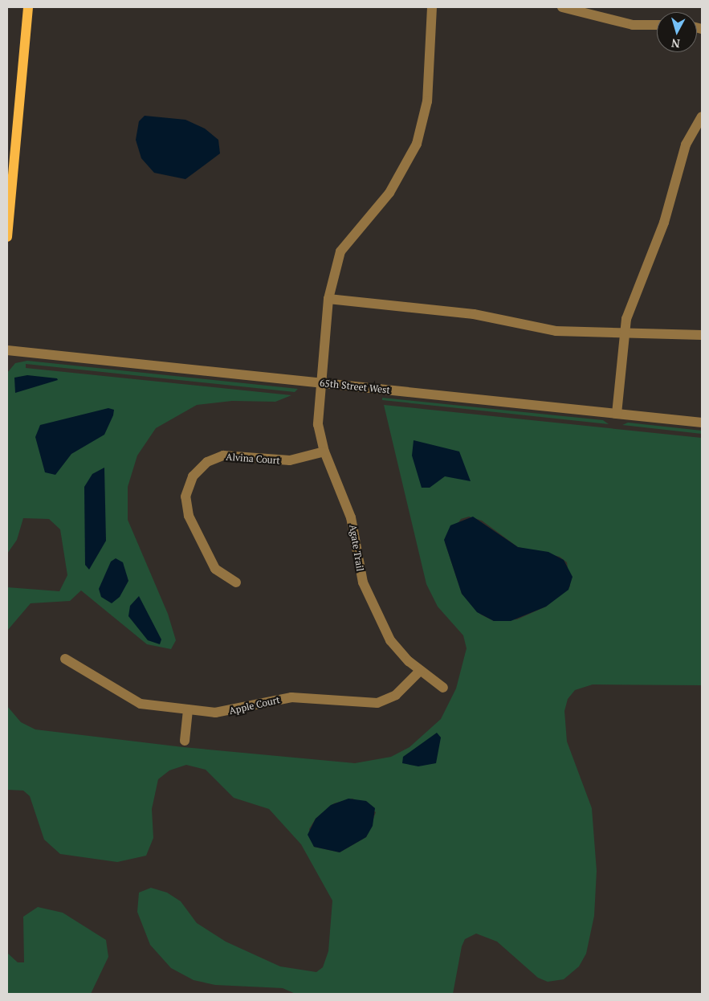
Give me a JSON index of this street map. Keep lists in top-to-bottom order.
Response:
{
  "streets": {
    "street": [
      "65th Street West",
      "Alvina Court",
      "Agate Trail",
      "Apple Court"
    ]
  },
  "crossings": [
    ["65th Street West", "Agate Trail"],
    ["Alvina Court", "Agate Trail"],
    ["Agate Trail", "Apple Court"]
  ],
  "north": "bottom"
}
